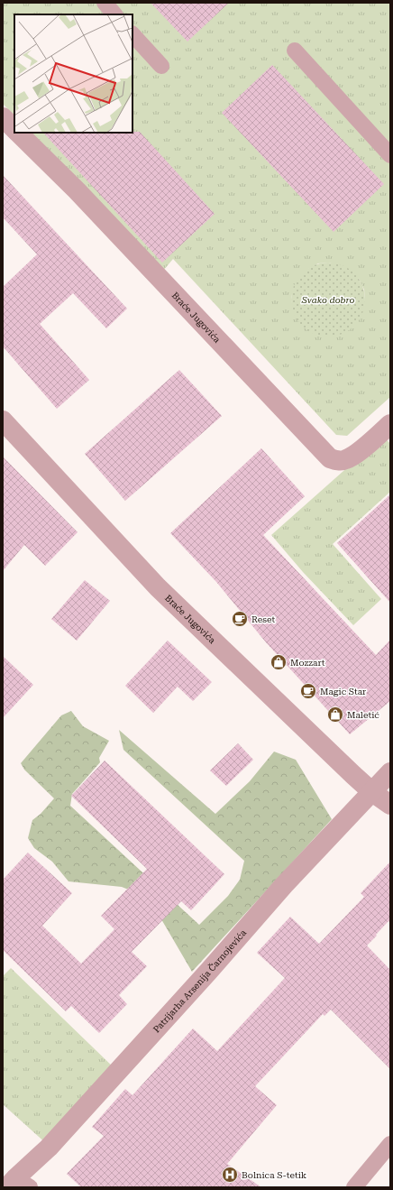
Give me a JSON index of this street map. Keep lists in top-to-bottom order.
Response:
{
  "streets": {
    "street": ["Braće Jugovića", "Patrijarha Arsenija Čarnojevića"]
  },
  "crossings": [
    ["Braće Jugovića", "Patrijarha Arsenija Čarnojevića"]
  ],
  "parks": ["Svako dobro"],
  "places": {
    "cafe": ["Reset", "Magic Star"],
    "shop": ["Mozzart", "Maletić"],
    "hospital": ["Bolnica S-tetik"]
  }
}
